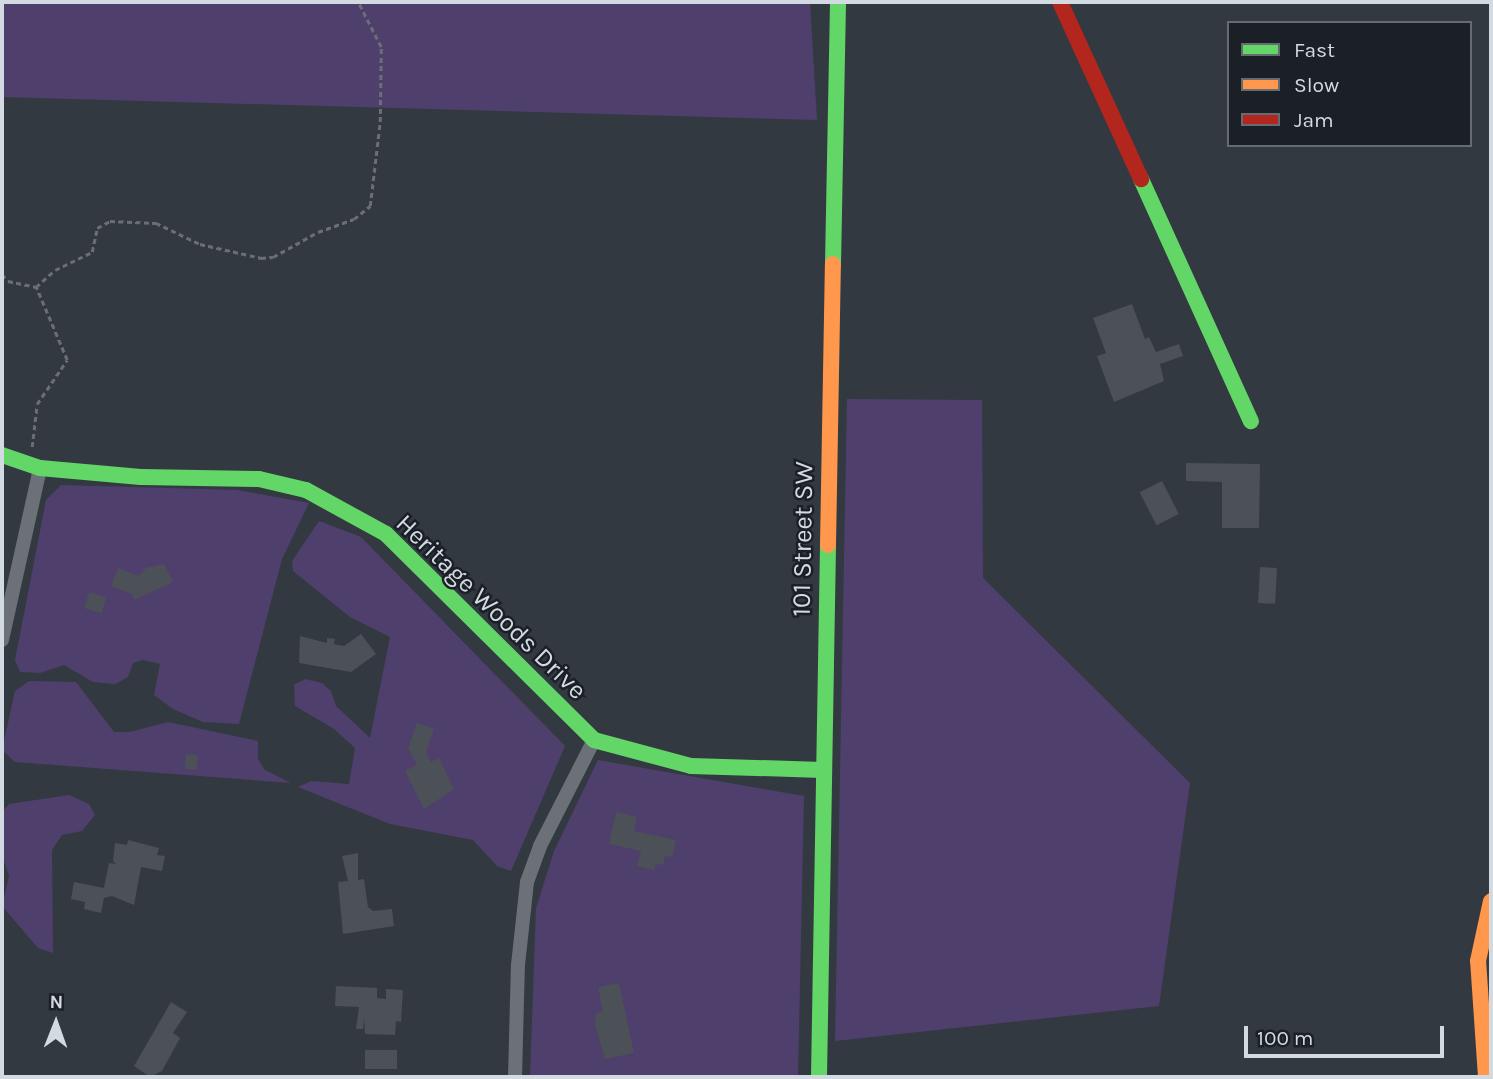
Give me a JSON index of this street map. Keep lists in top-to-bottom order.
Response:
{
  "streets": {
    "main road": ["101 Street SW", "Heritage Woods Drive"]
  },
  "crossings": [
    ["101 Street SW", "Heritage Woods Drive"]
  ],
  "legend": ["Fast", "Slow", "Jam"],
  "scale_bar": "100 m",
  "north": "top"
}
